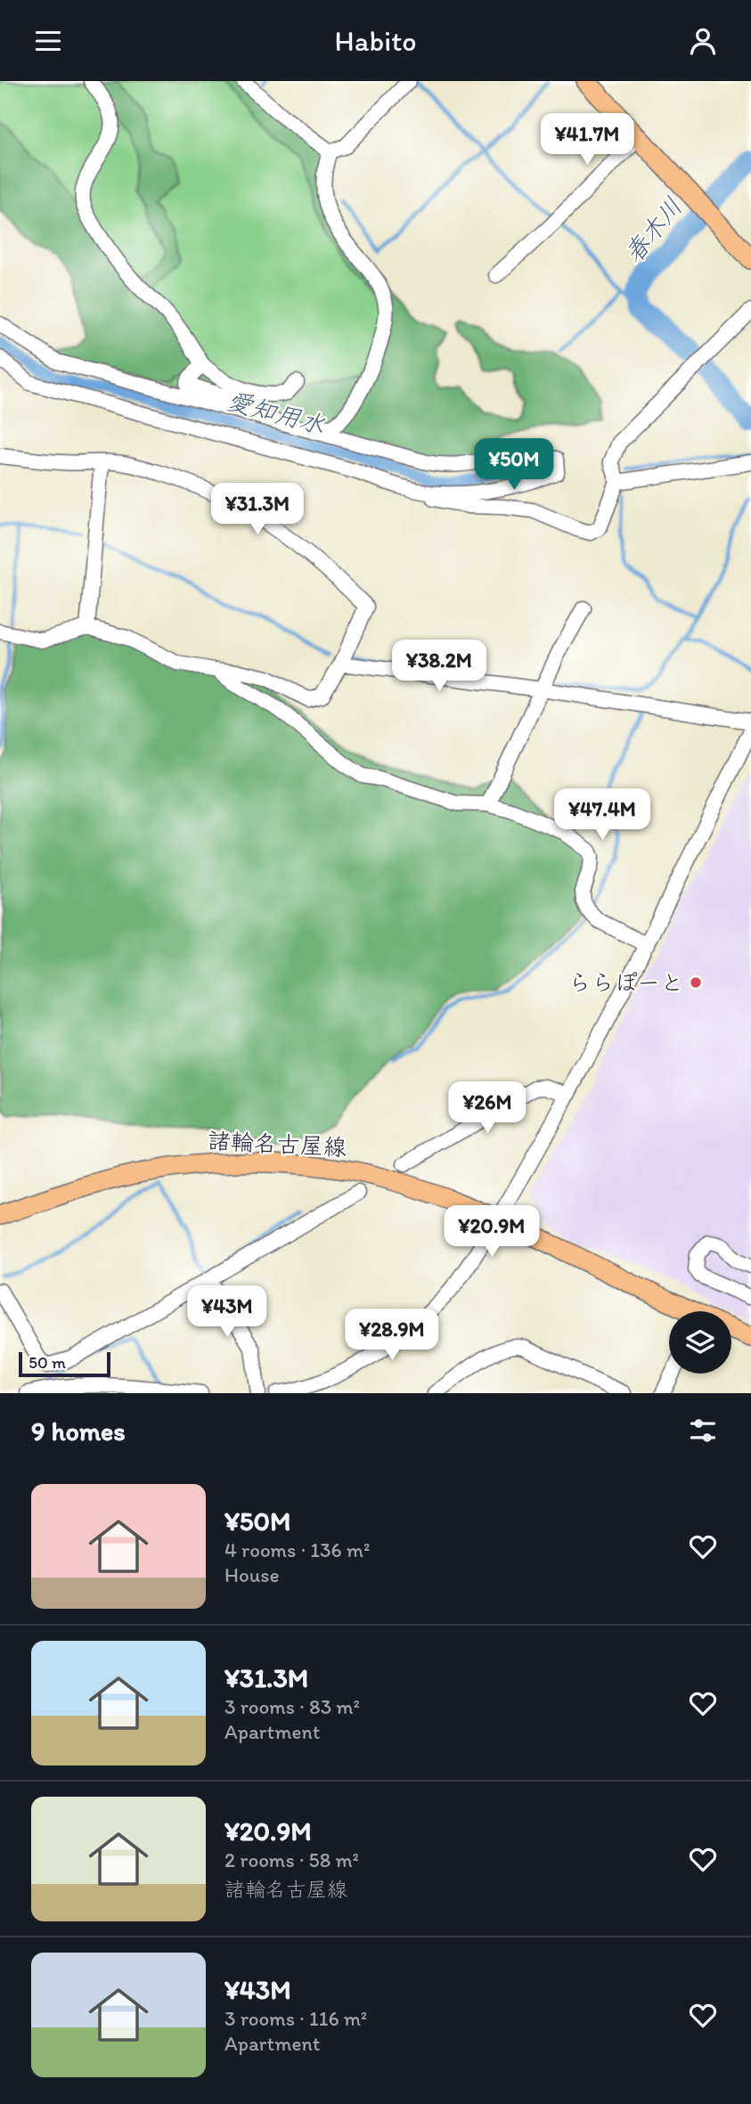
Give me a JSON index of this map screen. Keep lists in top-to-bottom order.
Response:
{
  "streets": {
    "main road": ["諸輪名古屋線"]
  },
  "water": ["春木川", "愛知用水"],
  "places": ["ららぽーと"],
  "scale_bar": "50 m",
  "page": {
    "header": "Habito",
    "price": [
      "¥41.7M",
      "¥50M",
      "¥31.3M",
      "¥38.2M",
      "¥47.4M",
      "¥26M",
      "¥20.9M",
      "¥43M",
      "¥28.9M"
    ],
    "scale": "50 m",
    "heading": "9 homes",
    "list": [
      {
        "name": "¥50M",
        "note": "4 rooms · 136 m² · House"
      },
      {
        "name": "¥31.3M",
        "note": "3 rooms · 83 m² · Apartment"
      },
      {
        "name": "¥20.9M",
        "note": "2 rooms · 58 m² · 諸輪名古屋線"
      },
      {
        "name": "¥43M",
        "note": "3 rooms · 116 m² · Apartment"
      }
    ]
  }
}
